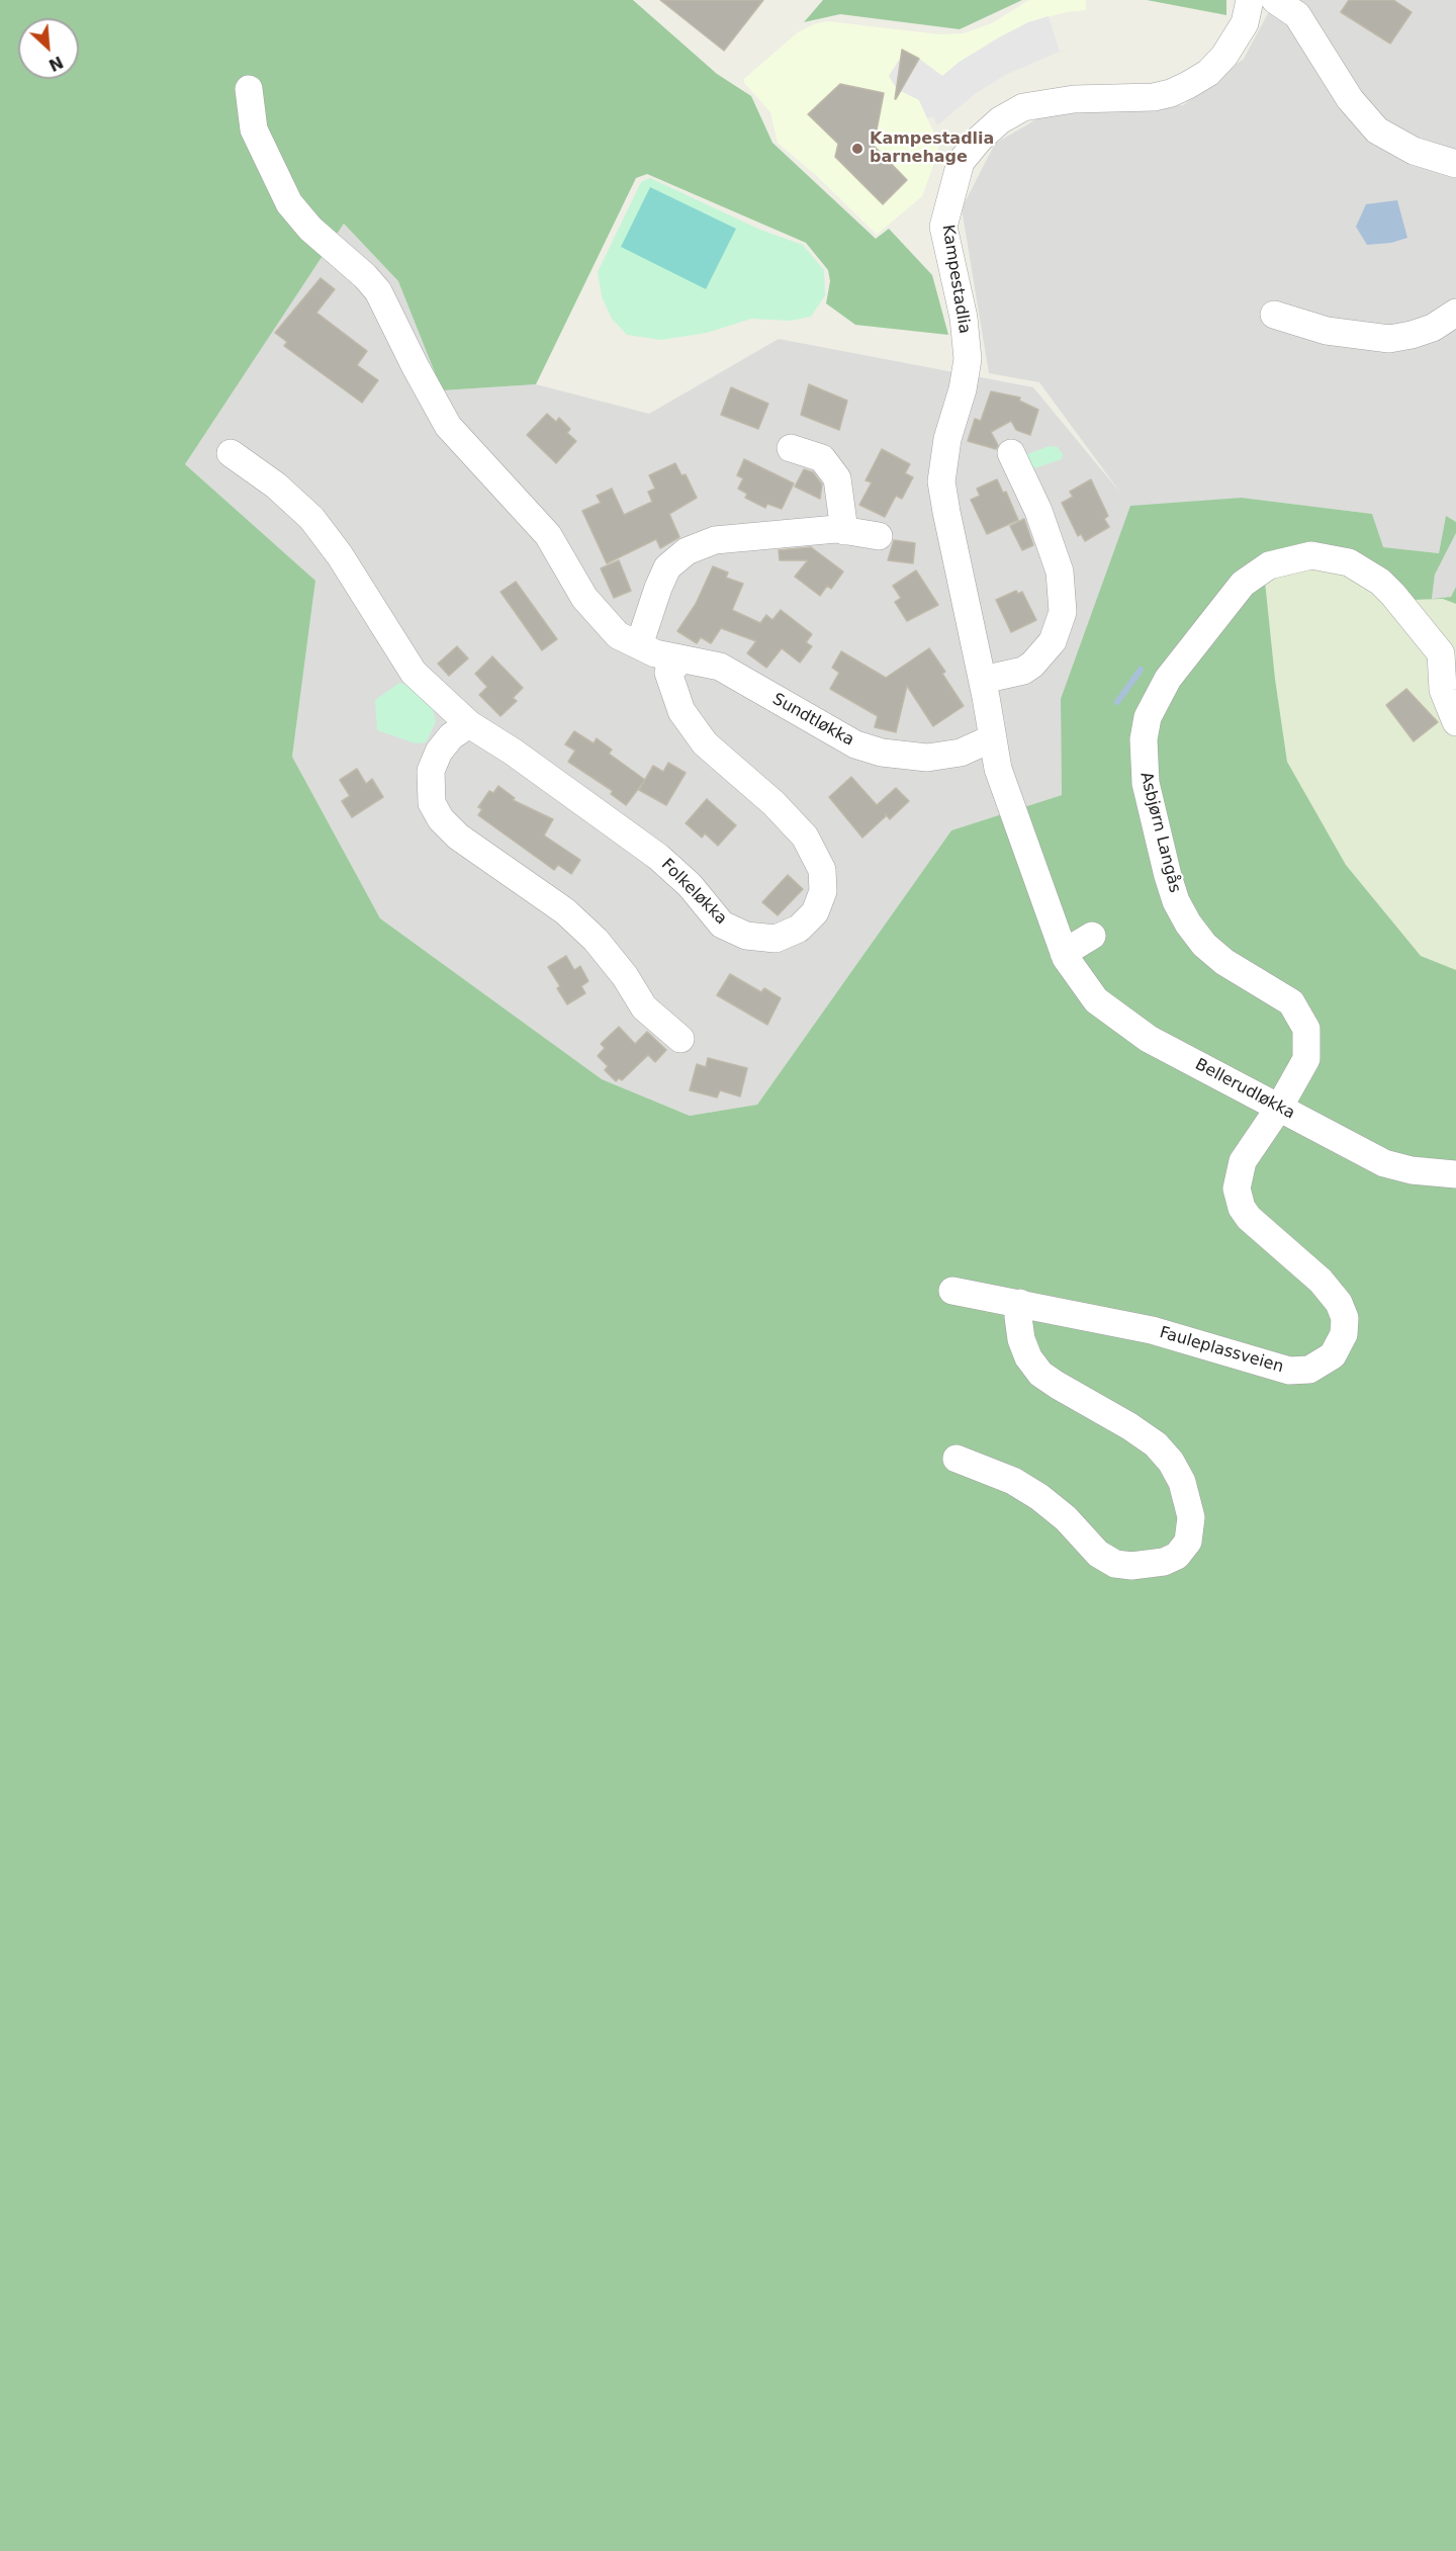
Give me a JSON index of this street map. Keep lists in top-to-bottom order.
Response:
{
  "streets": {
    "street": [
      "Kampestadlia",
      "Sundtløkka",
      "Asbjørn Langås",
      "Folkeløkka",
      "Bellerudløkka",
      "Fauleplassveien"
    ]
  },
  "crossings": [
    ["Kampestadlia", "Sundtløkka"],
    ["Kampestadlia", "Bellerudløkka"],
    ["Sundtløkka", "Folkeløkka"],
    ["Asbjørn Langås", "Bellerudløkka"],
    ["Asbjørn Langås", "Fauleplassveien"],
    ["Bellerudløkka", "Fauleplassveien"]
  ],
  "places": ["Kampestadlia barnehage"],
  "north": "bottom right"
}
